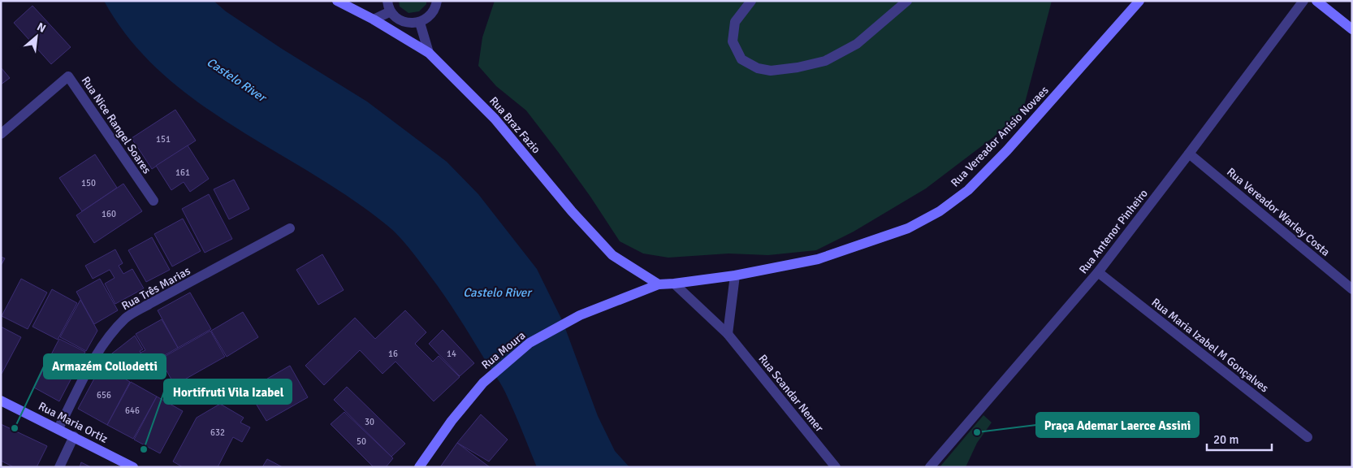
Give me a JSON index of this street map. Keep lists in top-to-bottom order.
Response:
{
  "streets": {
    "main road": [
      "Rua Braz Fazio",
      "Rua Vereador Anísio Novaes",
      "Rua Moura",
      "Rua Maria Ortiz"
    ],
    "street": [
      "Rua Nice Rangel Soares",
      "Rua Vereador Warley Costa",
      "Rua Antenor Pinheiro",
      "Rua Três Marias",
      "Rua Maria Izabel M Gonçalves",
      "Rua Scandar Nemer"
    ]
  },
  "crossings": [
    ["Rua Braz Fazio", "Rua Vereador Anísio Novaes"],
    ["Rua Braz Fazio", "Rua Moura"],
    ["Rua Vereador Anísio Novaes", "Rua Moura"],
    ["Rua Vereador Anísio Novaes", "Rua Scandar Nemer"],
    ["Rua Vereador Warley Costa", "Rua Antenor Pinheiro"],
    ["Rua Antenor Pinheiro", "Rua Maria Izabel M Gonçalves"],
    ["Rua Três Marias", "Rua Maria Ortiz"]
  ],
  "water": ["Castelo River"],
  "places": ["Armazém Collodetti", "Praça Ademar Laerce Assini", "Hortifruti Vila Izabel"],
  "house_numbers": [
    "151",
    "161",
    "150",
    "160",
    "16",
    "14",
    "656",
    "646",
    "30",
    "632",
    "50"
  ],
  "scale_bar": "20 m",
  "north": "top right"
}
